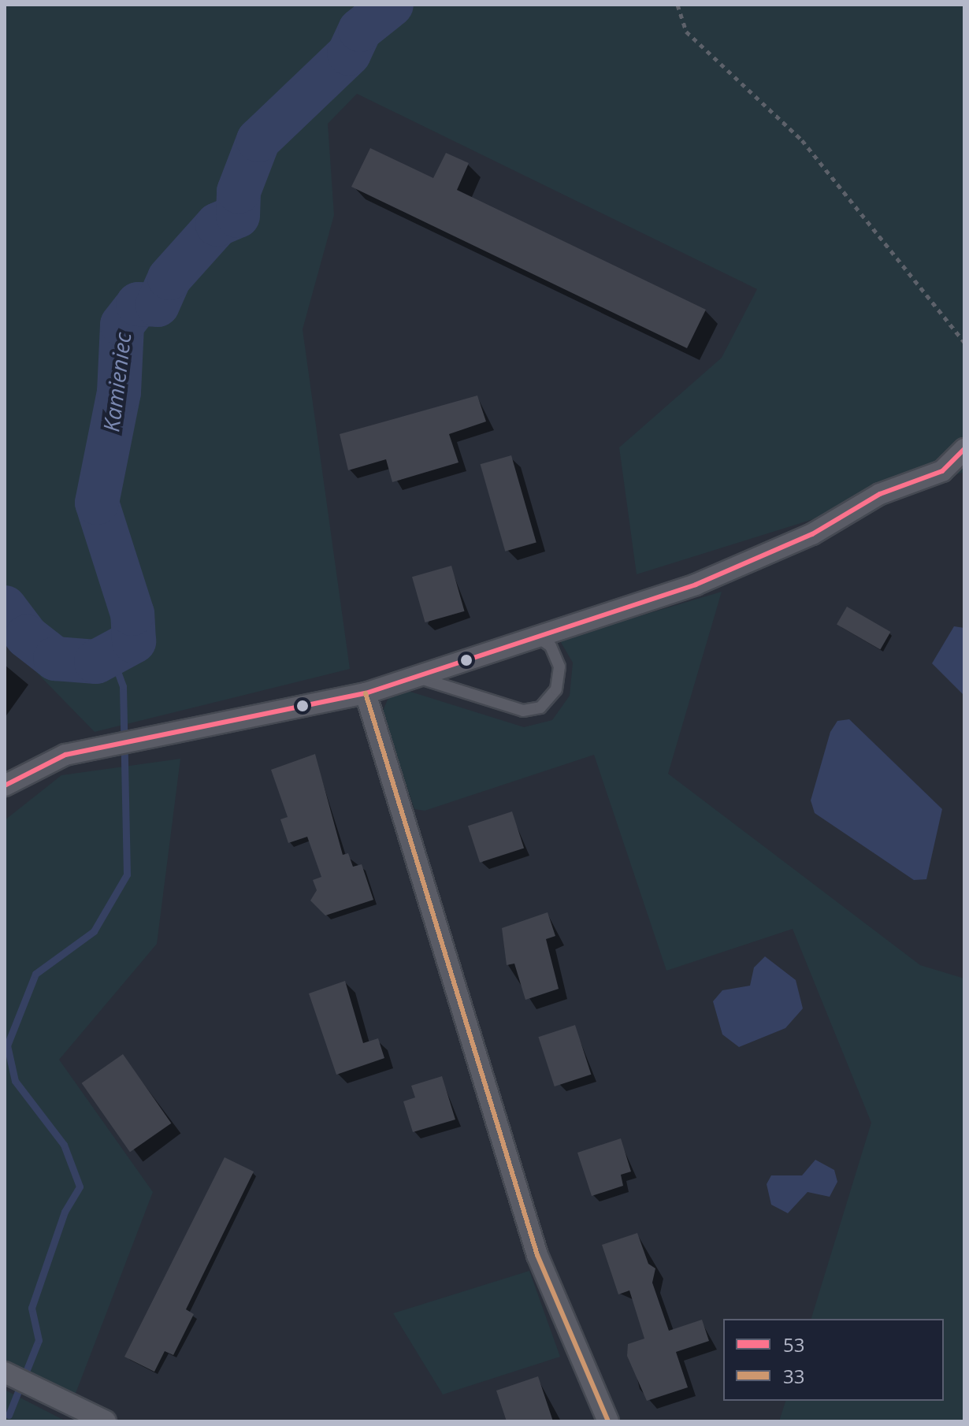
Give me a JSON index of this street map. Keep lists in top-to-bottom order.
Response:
{
  "water": ["Kamieniec"],
  "lines": ["transit line 53", "transit line 33"],
  "legend": ["53", "33"]
}
